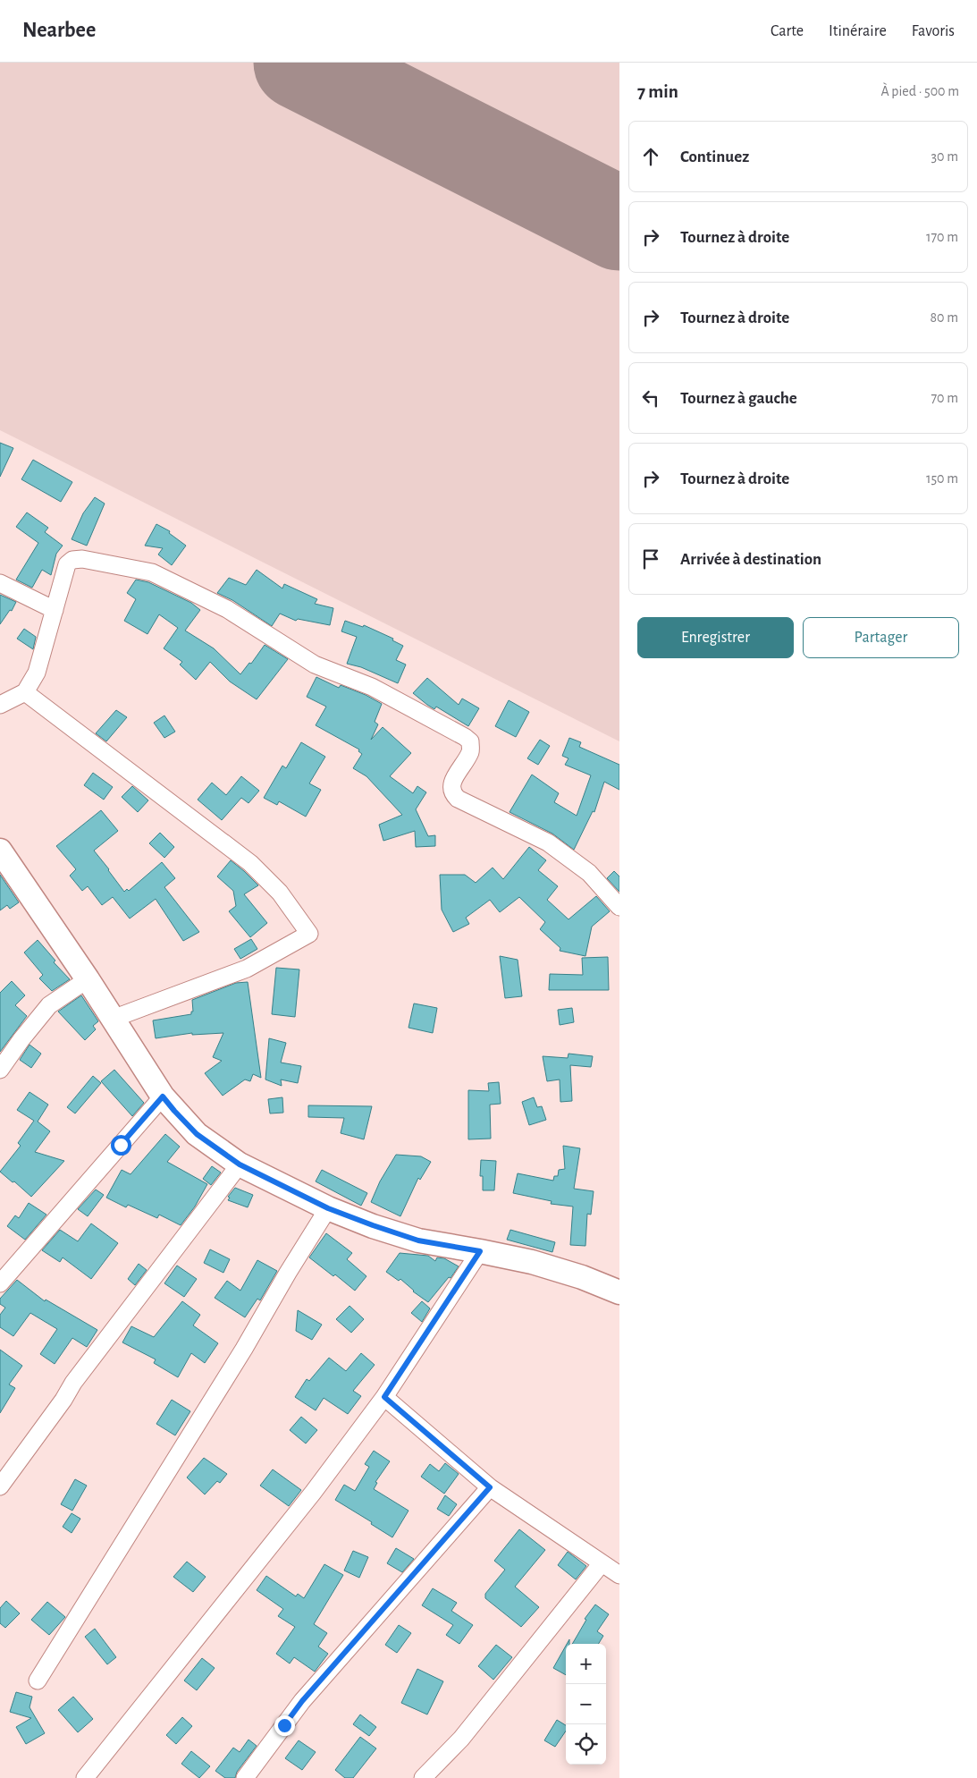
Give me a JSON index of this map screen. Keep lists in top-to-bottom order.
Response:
{
  "page": {
    "header": "Nearbee",
    "nav": ["Carte", "Itinéraire", "Favoris"],
    "heading": ["7 min", "À pied · 500 m"],
    "list": [
      ["Continuez", "30 m"],
      ["Tournez à droite", "170 m"],
      ["Tournez à droite", "80 m"],
      ["Tournez à gauche", "70 m"],
      ["Tournez à droite", "150 m"],
      "Arrivée à destination"
    ],
    "buttons": ["Enregistrer", "Partager"],
    "map_buttons": ["+", "−"]
  }
}
